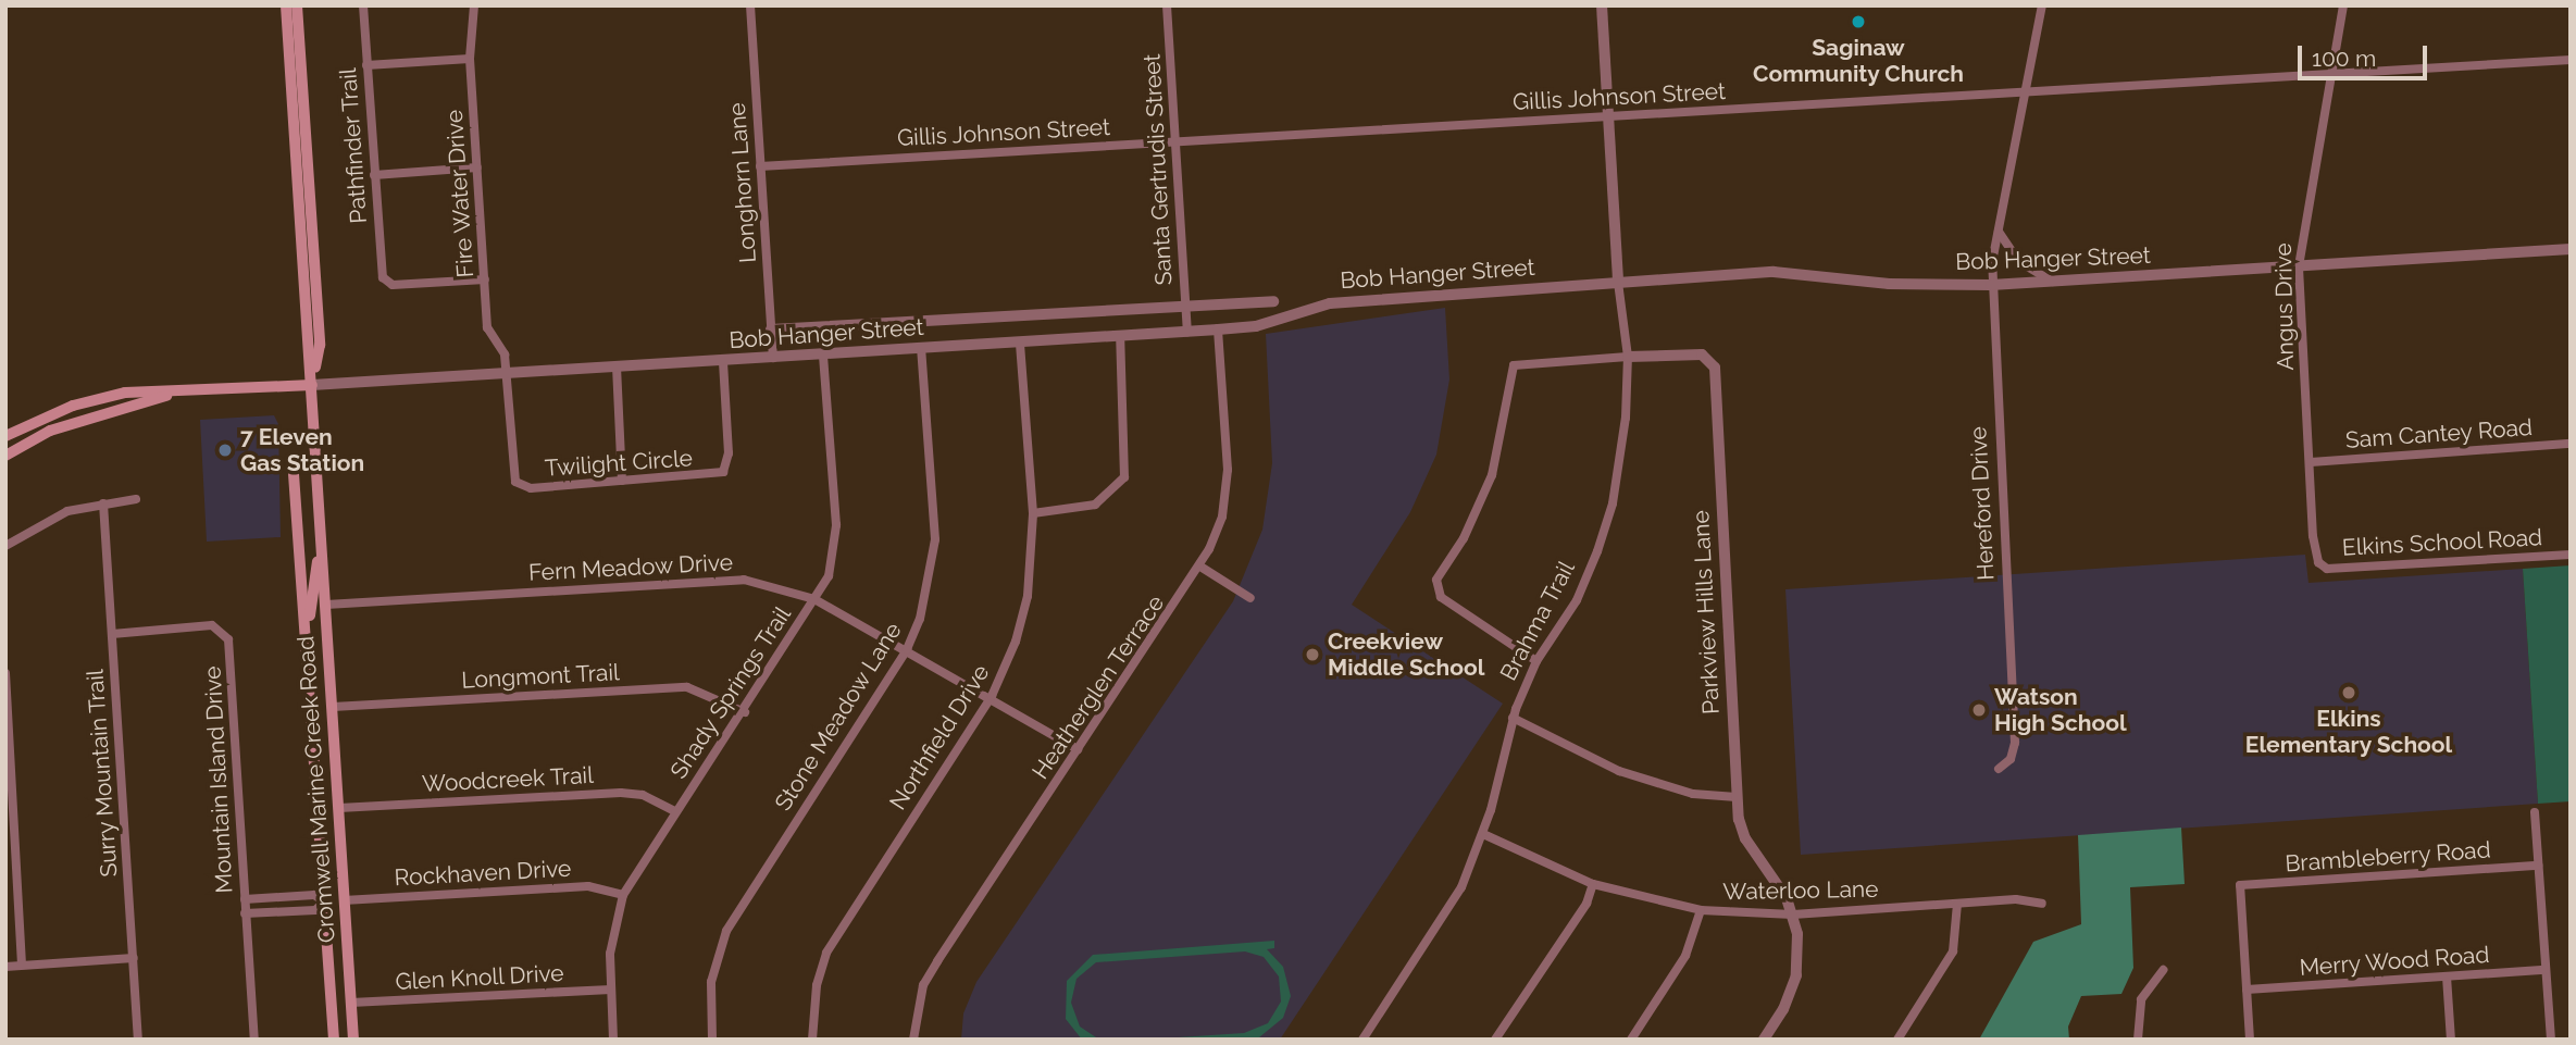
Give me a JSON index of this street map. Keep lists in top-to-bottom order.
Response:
{
  "streets": {
    "main road": ["Cromwell Marine Creek Road"],
    "street": [
      "Gillis Johnson Street",
      "Pathfinder Trail",
      "Santa Gertrudis Street",
      "Longhorn Lane",
      "Fire Water Drive",
      "Bob Hanger Street",
      "Angus Drive",
      "Sam Cantey Road",
      "Twilight Circle",
      "Hereford Drive",
      "Elkins School Road",
      "Fern Meadow Drive",
      "Parkview Hills Lane",
      "Brahma Trail",
      "Longmont Trail",
      "Heatherglen Terrace",
      "Shady Springs Trail",
      "Stone Meadow Lane",
      "Northfield Drive",
      "Surry Mountain Trail",
      "Mountain Island Drive",
      "Woodcreek Trail",
      "Brambleberry Road",
      "Rockhaven Drive",
      "Waterloo Lane",
      "Merry Wood Road",
      "Glen Knoll Drive"
    ]
  },
  "crossings": [
    ["Gillis Johnson Street", "Santa Gertrudis Street"],
    ["Gillis Johnson Street", "Longhorn Lane"],
    ["Gillis Johnson Street", "Angus Drive"],
    ["Gillis Johnson Street", "Hereford Drive"],
    ["Gillis Johnson Street", "Brahma Trail"],
    ["Pathfinder Trail", "Fire Water Drive"],
    ["Santa Gertrudis Street", "Bob Hanger Street"],
    ["Longhorn Lane", "Bob Hanger Street"],
    ["Fire Water Drive", "Bob Hanger Street"],
    ["Fire Water Drive", "Twilight Circle"],
    ["Bob Hanger Street", "Angus Drive"],
    ["Bob Hanger Street", "Twilight Circle"],
    ["Bob Hanger Street", "Hereford Drive"],
    ["Bob Hanger Street", "Brahma Trail"],
    ["Bob Hanger Street", "Heatherglen Terrace"],
    ["Bob Hanger Street", "Shady Springs Trail"],
    ["Bob Hanger Street", "Stone Meadow Lane"],
    ["Bob Hanger Street", "Northfield Drive"],
    ["Bob Hanger Street", "Cromwell Marine Creek Road"],
    ["Angus Drive", "Sam Cantey Road"],
    ["Angus Drive", "Elkins School Road"],
    ["Fern Meadow Drive", "Heatherglen Terrace"],
    ["Fern Meadow Drive", "Shady Springs Trail"],
    ["Fern Meadow Drive", "Stone Meadow Lane"],
    ["Fern Meadow Drive", "Northfield Drive"],
    ["Fern Meadow Drive", "Cromwell Marine Creek Road"],
    ["Parkview Hills Lane", "Brahma Trail"],
    ["Parkview Hills Lane", "Waterloo Lane"],
    ["Brahma Trail", "Waterloo Lane"],
    ["Longmont Trail", "Shady Springs Trail"],
    ["Longmont Trail", "Cromwell Marine Creek Road"],
    ["Shady Springs Trail", "Woodcreek Trail"],
    ["Shady Springs Trail", "Rockhaven Drive"],
    ["Shady Springs Trail", "Glen Knoll Drive"],
    ["Surry Mountain Trail", "Mountain Island Drive"],
    ["Woodcreek Trail", "Cromwell Marine Creek Road"],
    ["Cromwell Marine Creek Road", "Rockhaven Drive"],
    ["Cromwell Marine Creek Road", "Glen Knoll Drive"],
    ["Brambleberry Road", "Merry Wood Road"]
  ],
  "places": [
    "Saginaw Community Church",
    "7 Eleven Gas Station",
    "Creekview Middle School",
    "Elkins Elementary School",
    "Watson High School"
  ],
  "scale_bar": "100 m"
}
